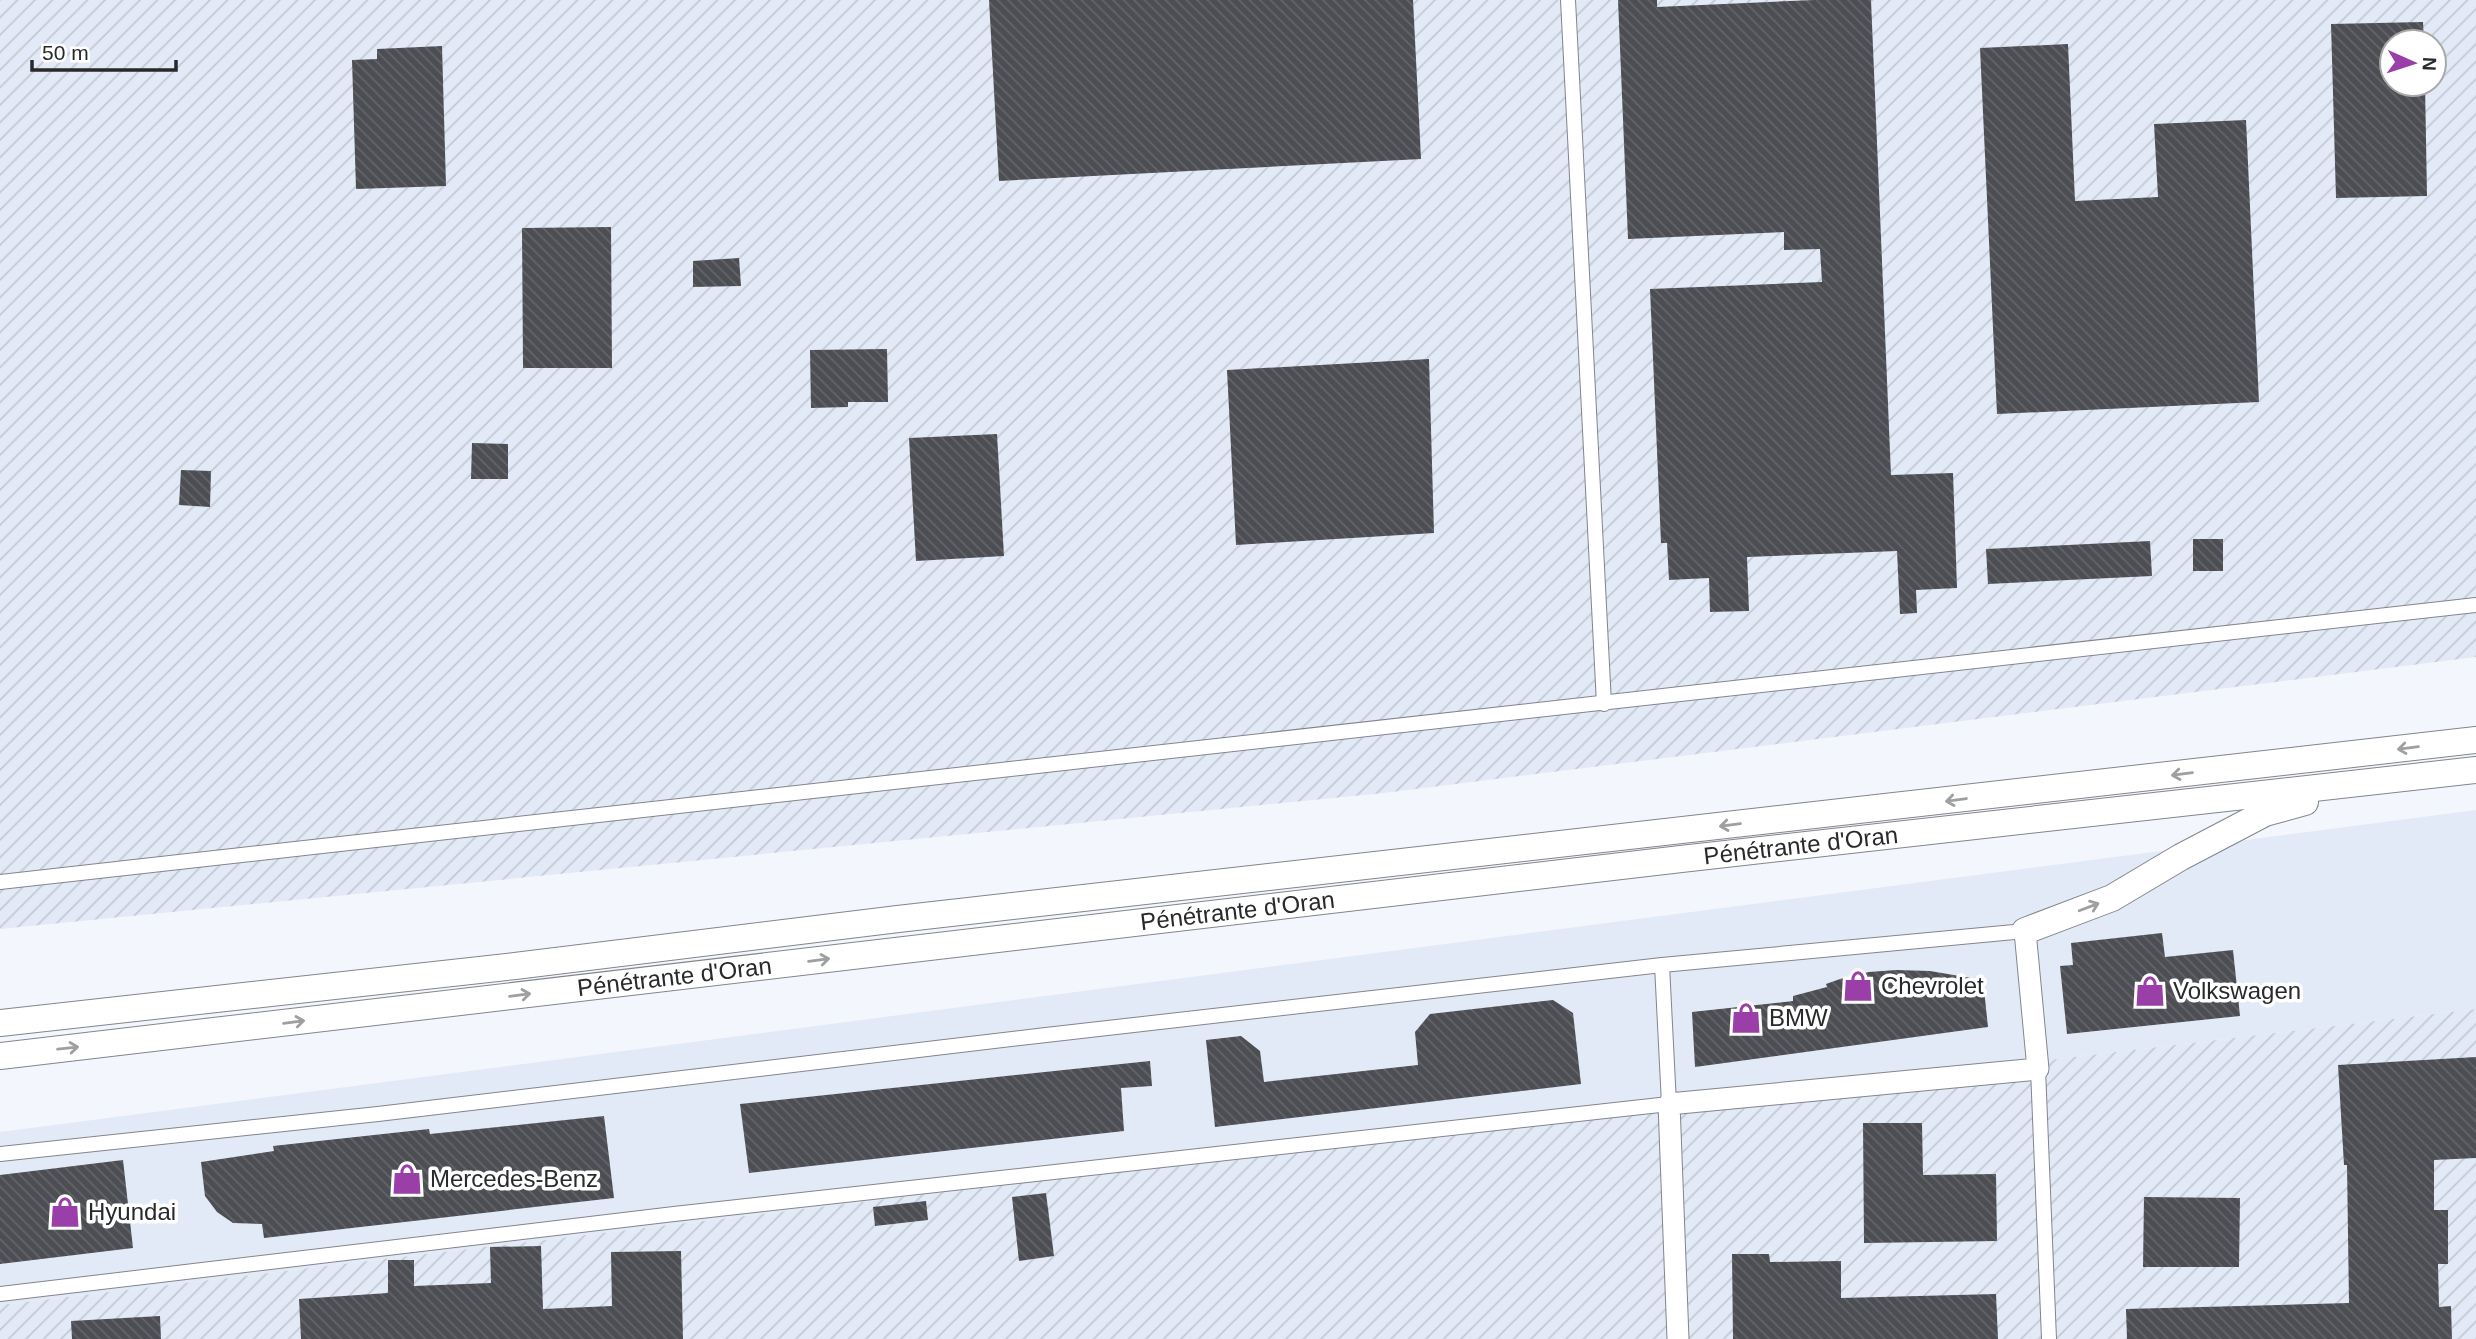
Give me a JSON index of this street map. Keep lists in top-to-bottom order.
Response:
{
  "streets": {
    "highway": ["Pénétrante d'Oran"]
  },
  "places": {
    "shop": [
      "Chevrolet",
      "Volkswagen",
      "BMW",
      "Mercedes-Benz",
      "Hyundai"
    ]
  },
  "scale_bar": "50 m",
  "north": "right"
}
